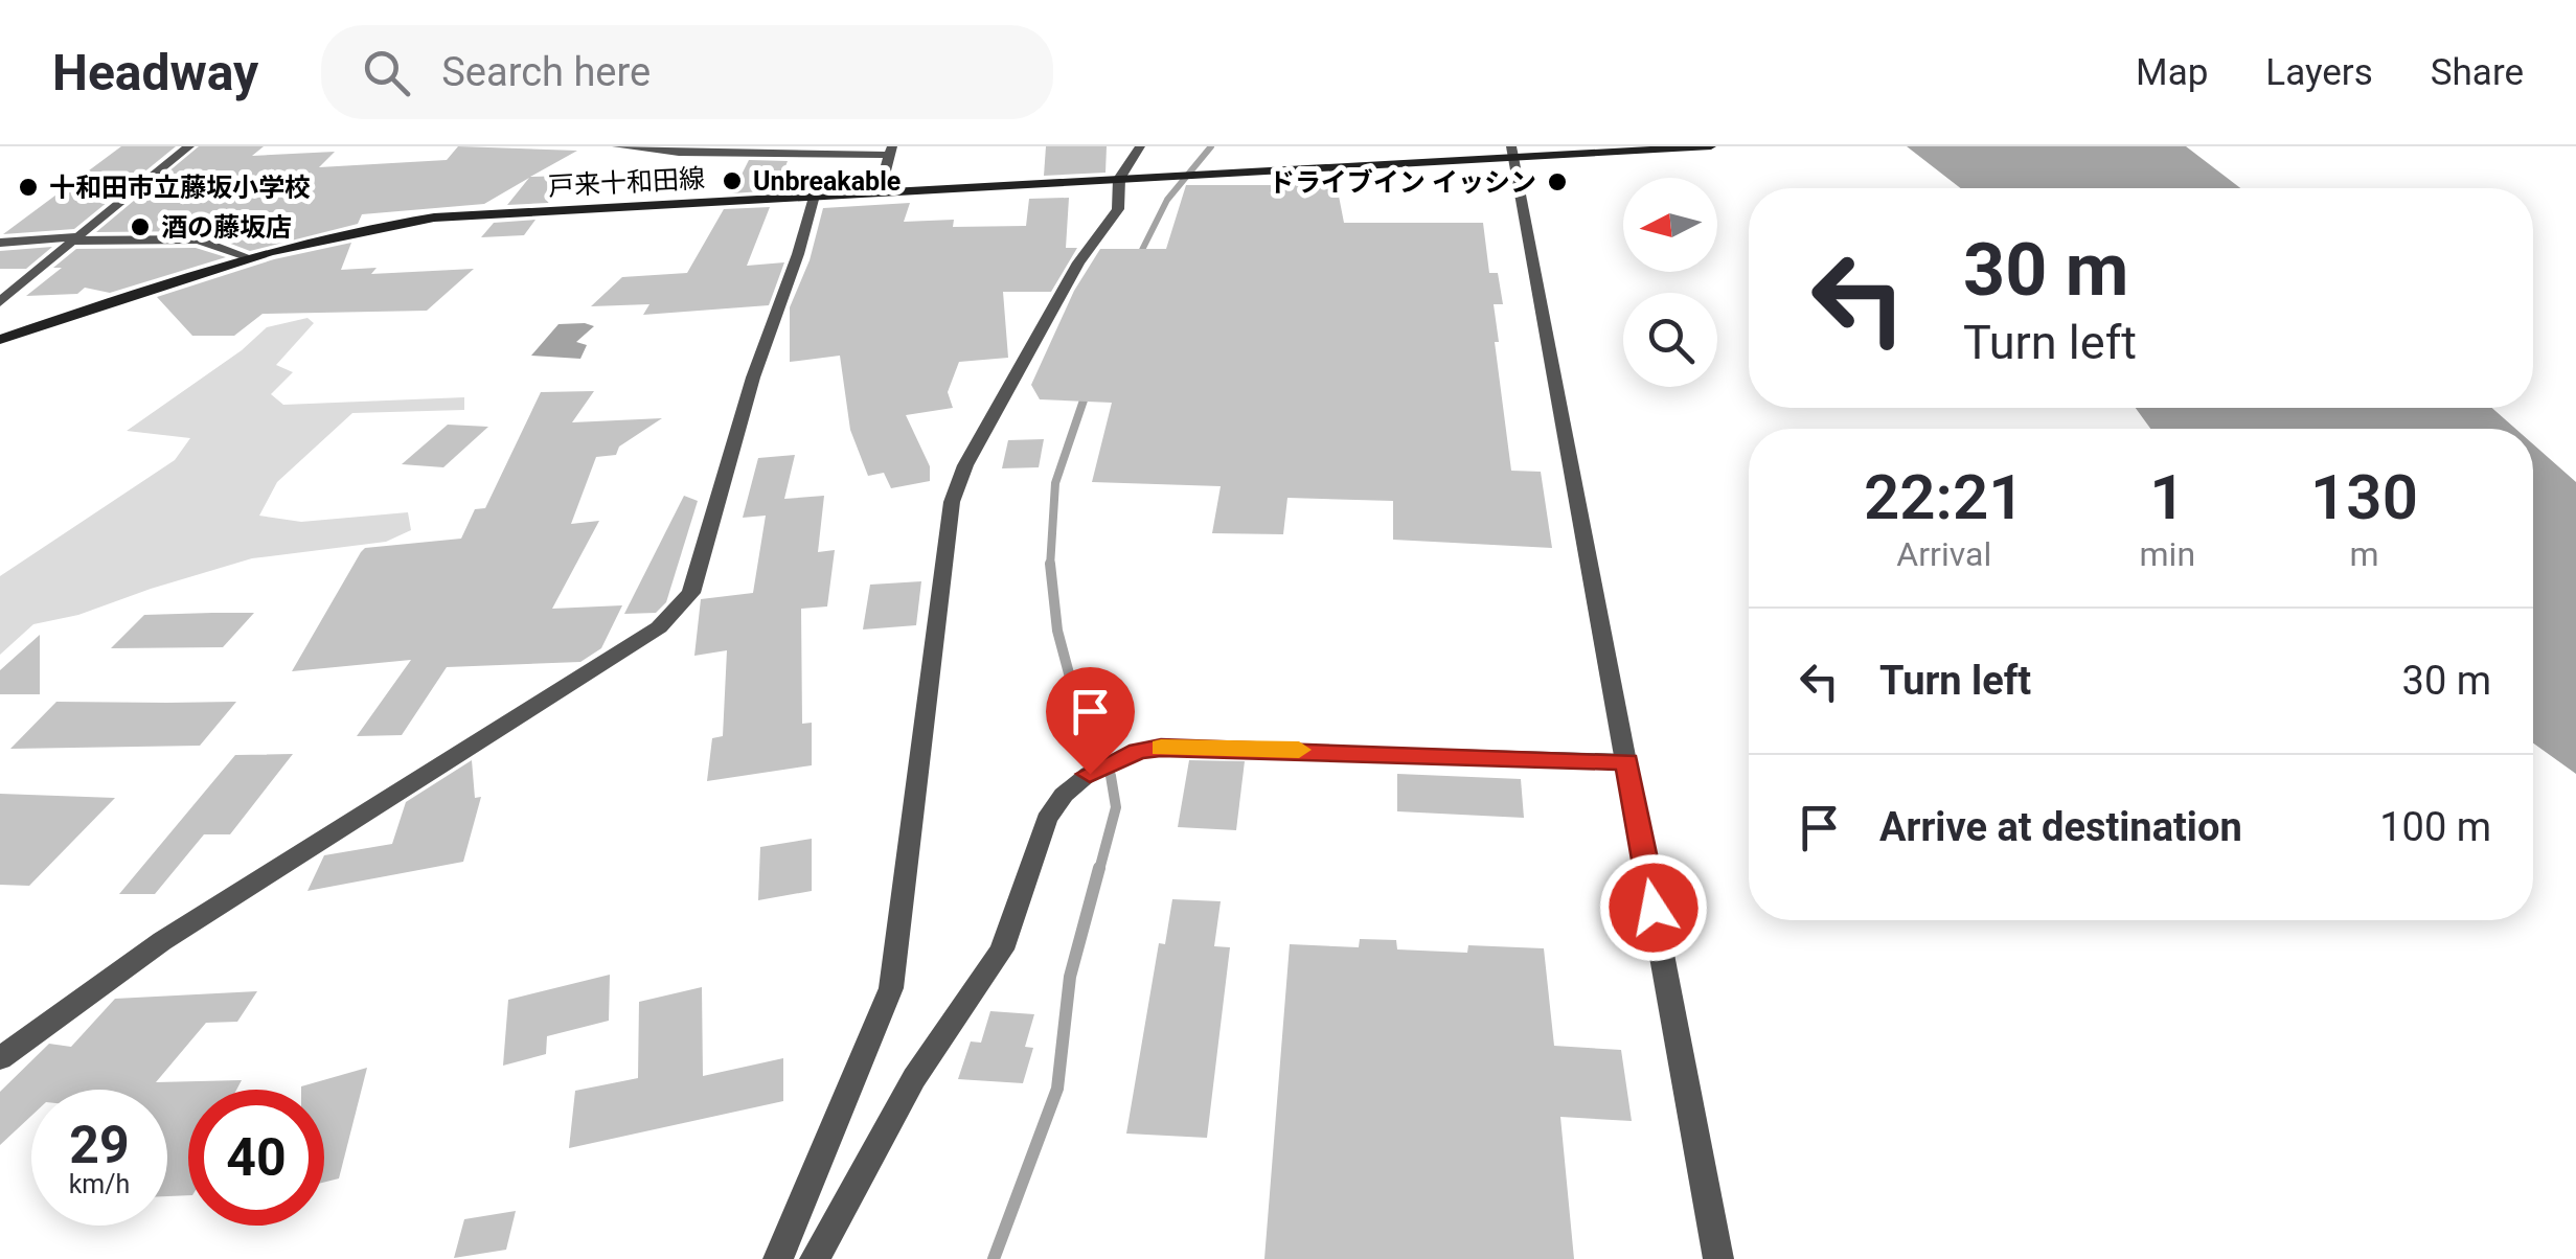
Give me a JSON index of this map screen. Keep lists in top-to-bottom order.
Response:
{
  "streets": {
    "main road": ["戸来十和田線"]
  },
  "places": [
    "Unbreakable",
    "ドライブイン イッシン",
    "十和田市立藤坂小学校",
    "酒の藤坂店"
  ],
  "north": "left",
  "page": {
    "header": "Headway",
    "search": "Search here",
    "nav": ["Map", "Layers", "Share"],
    "turn": ["30 m", "Turn left"],
    "eta": [
      "22:21",
      "Arrival",
      "1",
      "min",
      "130",
      "m"
    ],
    "list": [
      {
        "name": "Turn left",
        "value": "30 m"
      },
      {
        "name": "Arrive at destination",
        "value": "100 m"
      }
    ],
    "speed": "29 km/h",
    "limit": "40"
  }
}
